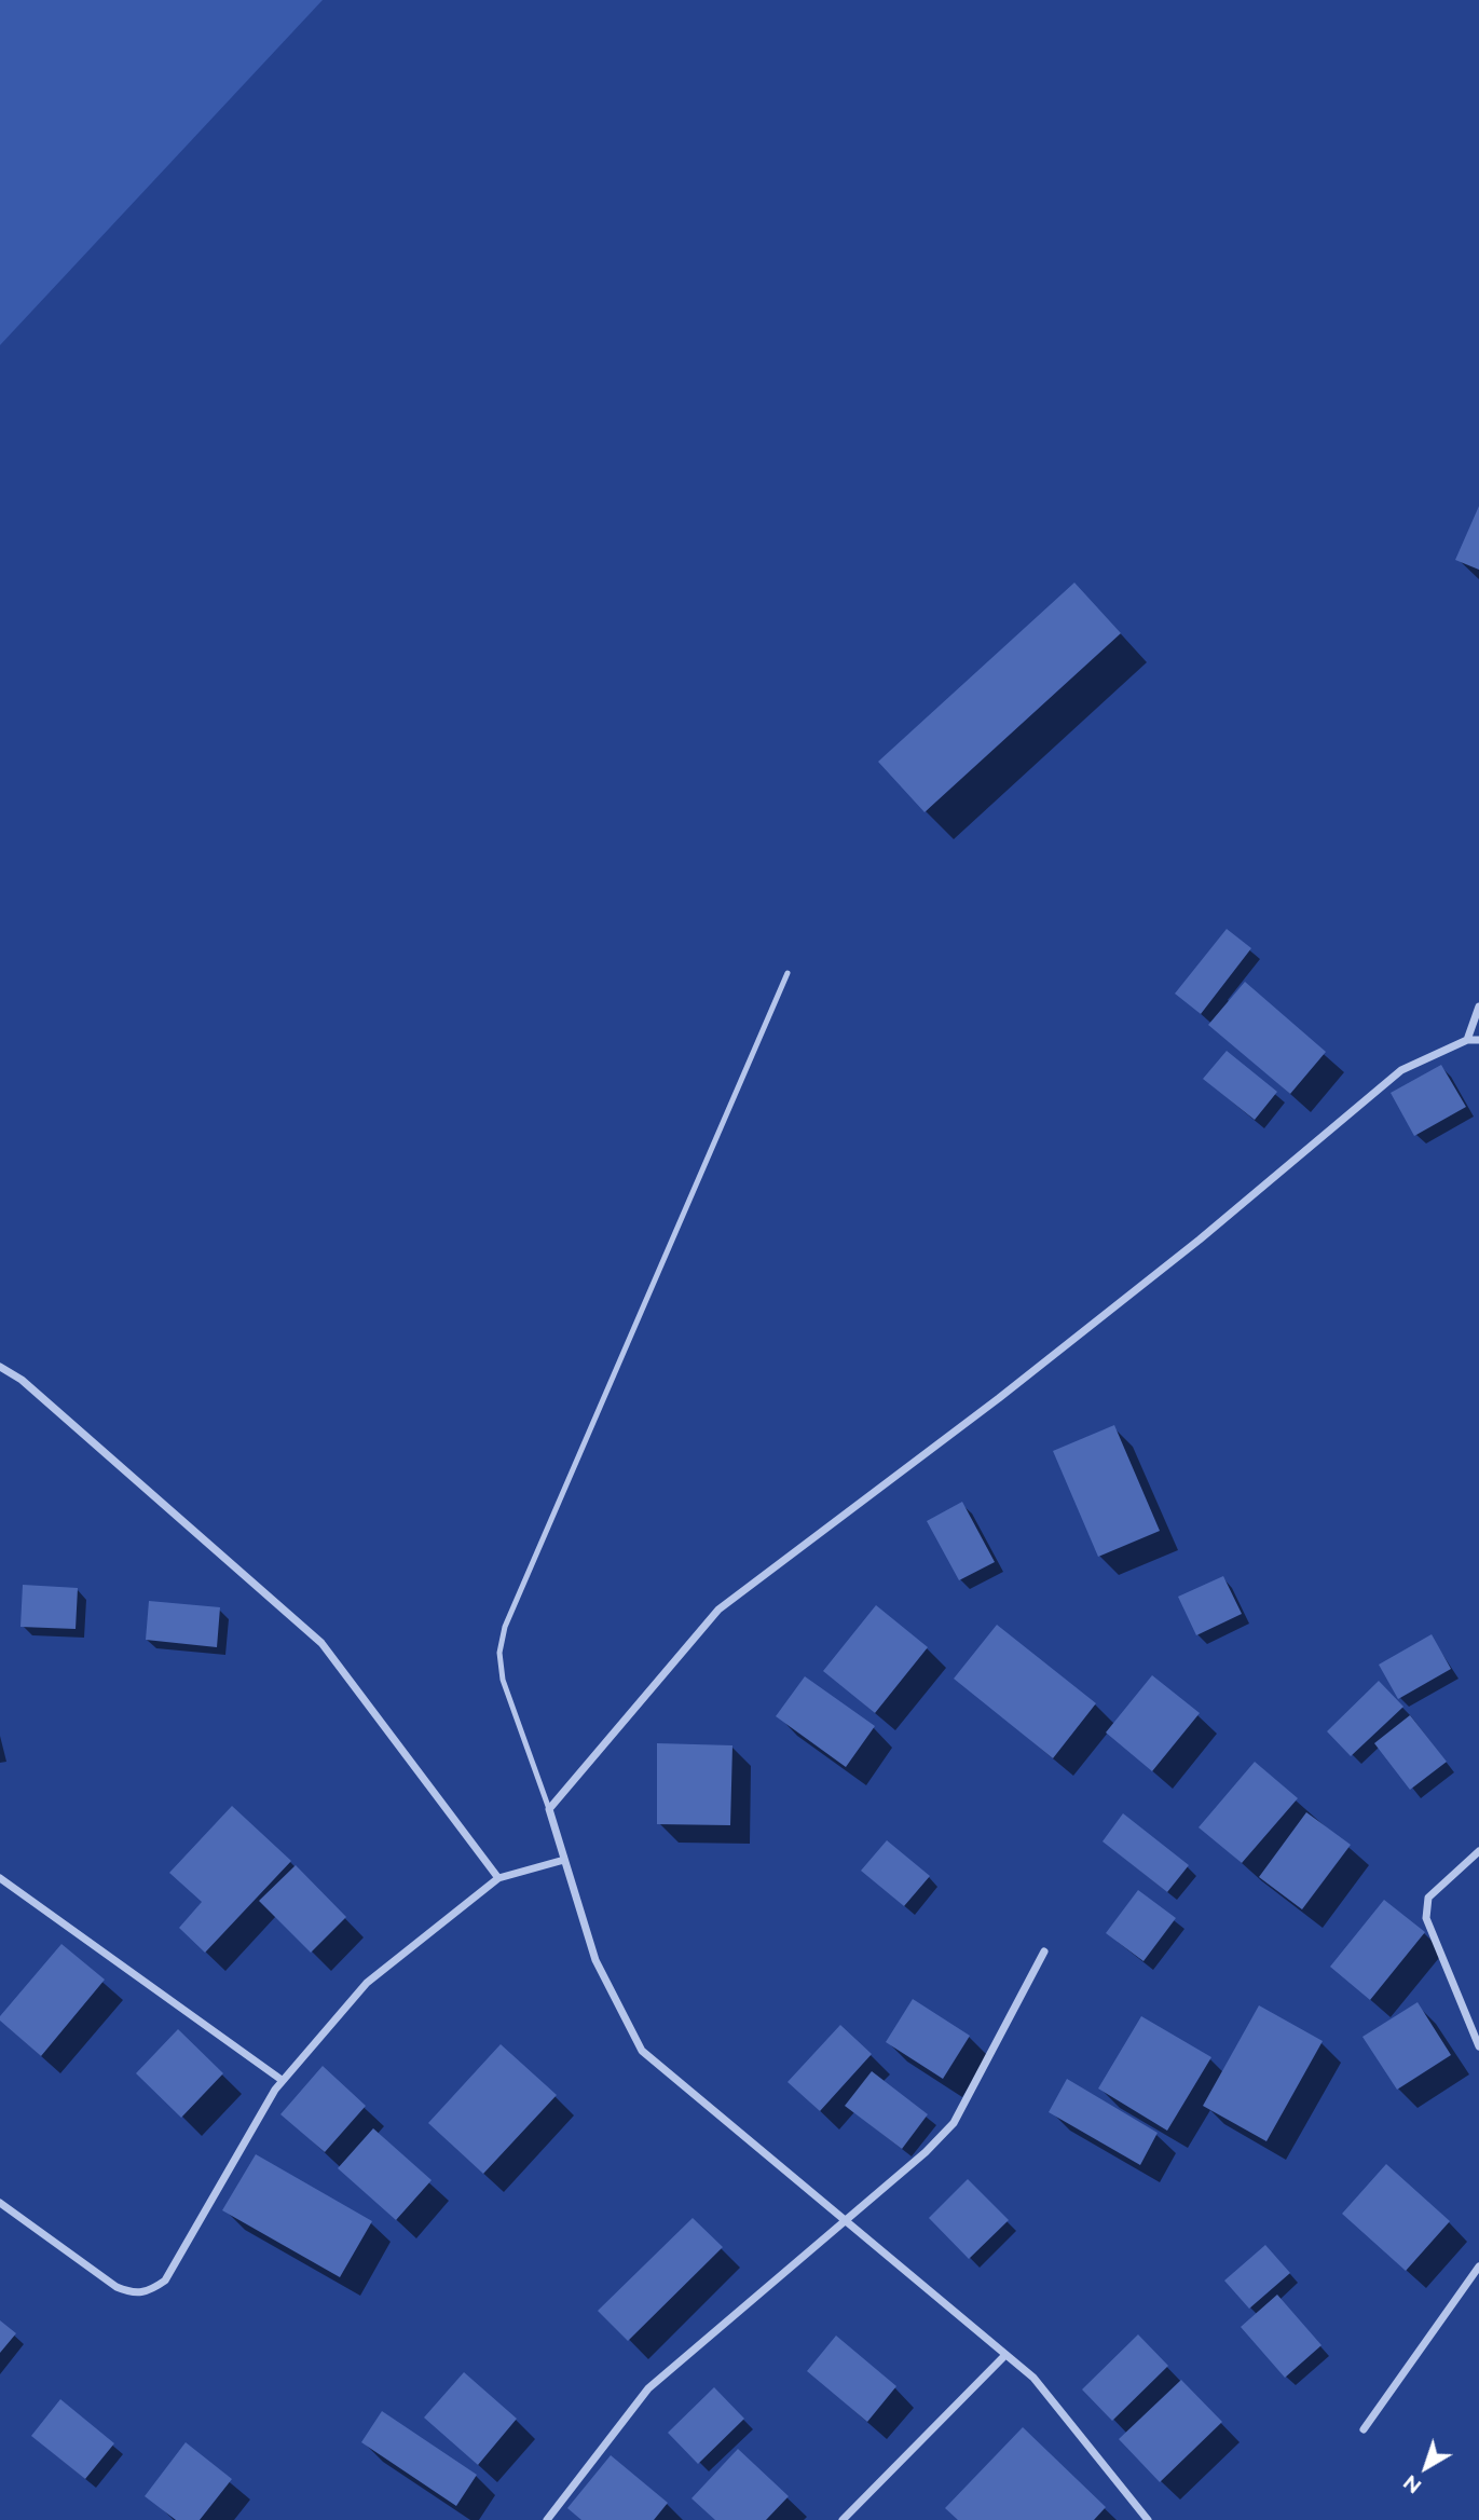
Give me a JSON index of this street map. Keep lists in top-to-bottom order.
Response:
{
  "north": "bottom left"
}
